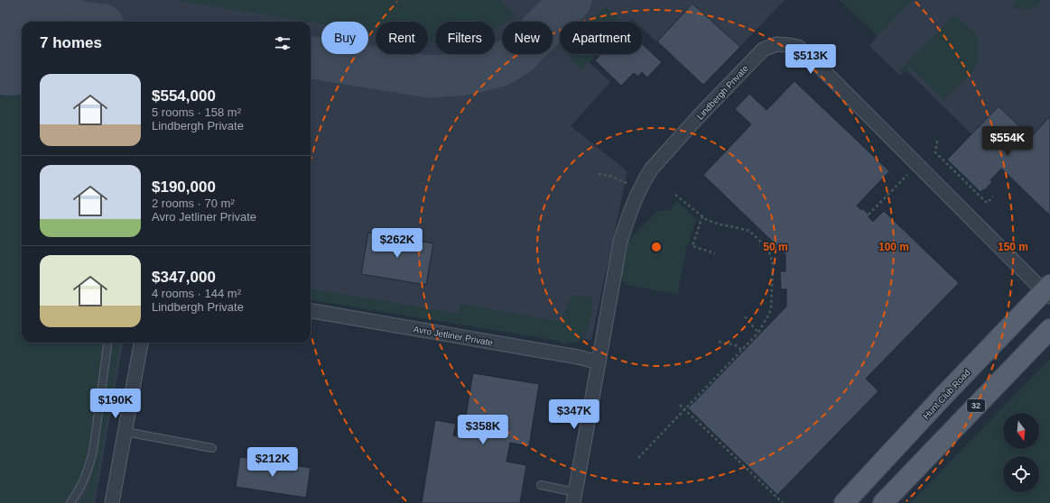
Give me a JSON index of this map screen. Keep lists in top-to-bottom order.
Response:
{
  "streets": {
    "main road": ["Hunt Club Road", "32"],
    "street": ["Lindbergh Private", "Avro Jetliner Private"]
  },
  "crossings": [
    ["Lindbergh Private", "Avro Jetliner Private"],
    ["Lindbergh Private", "Hunt Club Road"]
  ],
  "north": "bottom",
  "page": {
    "chip": [
      "Buy",
      "Rent",
      "Filters",
      "New",
      "Apartment"
    ],
    "heading": "7 homes",
    "price": [
      "$513K",
      "$554K",
      "$262K",
      "$190K",
      "$347K",
      "$358K",
      "$212K"
    ],
    "list": [
      {
        "name": "$554,000",
        "note": "5 rooms · 158 m² · Lindbergh Private"
      },
      {
        "name": "$190,000",
        "note": "2 rooms · 70 m² · Avro Jetliner Private"
      },
      {
        "name": "$347,000",
        "note": "4 rooms · 144 m² · Lindbergh Private"
      }
    ]
  },
  "rings": ["50 m", "100 m", "150 m"]
}
